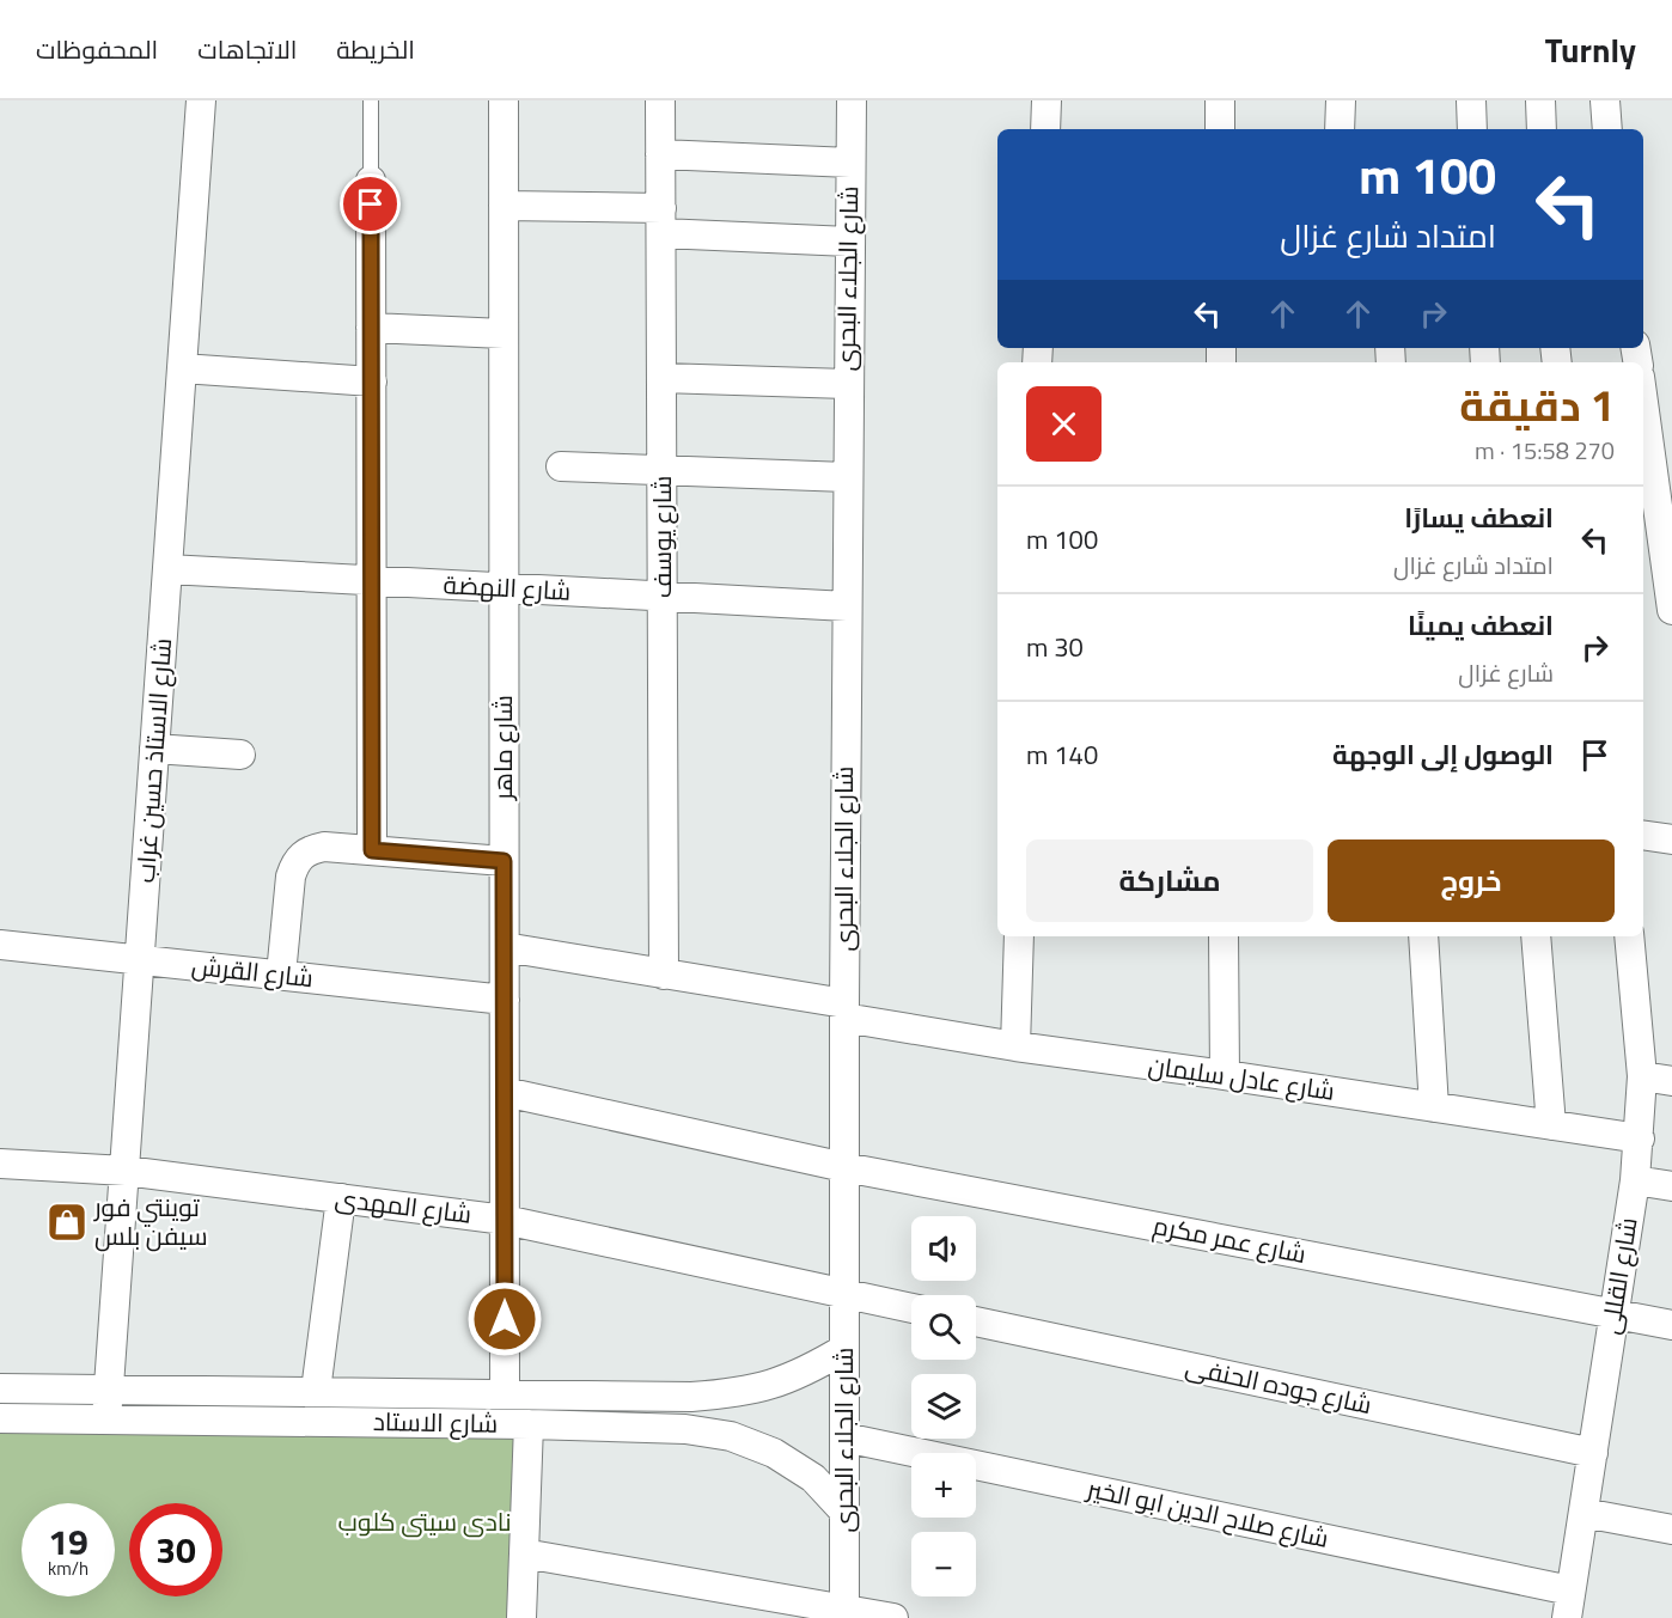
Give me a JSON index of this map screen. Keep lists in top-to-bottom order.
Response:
{
  "streets": {
    "street": [
      "شارع الجلاء البحرى",
      "شارع يوسف",
      "شارع النهضة",
      "شارع ماهر",
      "شارع الاستاذ حسين غراب",
      "شارع القرش",
      "شارع عادل سليمان",
      "شارع المهدى",
      "شارع عمر مكرم",
      "شارع القللى",
      "شارع جوده الحنفى",
      "شارع الاستاد",
      "شارع صلاح الدين ابو الخير"
    ]
  },
  "crossings": [
    ["شارع الجلاء البحرى", "شارع النهضة"],
    ["شارع الجلاء البحرى", "شارع عادل سليمان"],
    ["شارع الجلاء البحرى", "شارع المهدى"],
    ["شارع الجلاء البحرى", "شارع عمر مكرم"],
    ["شارع الجلاء البحرى", "شارع الاستاد"],
    ["شارع الجلاء البحرى", "شارع صلاح الدين ابو الخير"],
    ["شارع يوسف", "شارع النهضة"],
    ["شارع يوسف", "شارع عادل سليمان"],
    ["شارع النهضة", "شارع ماهر"],
    ["شارع النهضة", "شارع الاستاذ حسين غراب"],
    ["شارع ماهر", "شارع القرش"],
    ["شارع ماهر", "شارع عادل سليمان"],
    ["شارع ماهر", "شارع المهدى"],
    ["شارع ماهر", "شارع عمر مكرم"],
    ["شارع ماهر", "شارع الاستاد"],
    ["شارع الاستاذ حسين غراب", "شارع القرش"],
    ["شارع الاستاذ حسين غراب", "شارع المهدى"],
    ["شارع الاستاذ حسين غراب", "شارع الاستاد"],
    ["شارع عادل سليمان", "شارع القللى"],
    ["شارع عمر مكرم", "شارع القللى"],
    ["شارع القللى", "شارع جوده الحنفى"],
    ["شارع القللى", "شارع صلاح الدين ابو الخير"]
  ],
  "parks": ["نادى سيتى كلوب"],
  "places": {
    "shop": ["توينتي فور سيفن بلس"]
  },
  "page": {
    "header": "Turnly",
    "nav": ["الخريطة", "الاتجاهات", "المحفوظات"],
    "turn": ["100 m", "امتداد شارع غزال"],
    "heading": ["1 دقيقة", "270 m · 15:58"],
    "list": [
      {
        "name": "انعطف يسارًا",
        "note": "امتداد شارع غزال",
        "value": "100 m"
      },
      {
        "name": "انعطف يمينًا",
        "note": "شارع غزال",
        "value": "30 m"
      },
      {
        "name": "الوصول إلى الوجهة",
        "value": "140 m"
      }
    ],
    "buttons": ["خروج", "مشاركة"],
    "map_buttons": ["+", "−"],
    "speed": "19 km/h",
    "limit": "30"
  }
}
